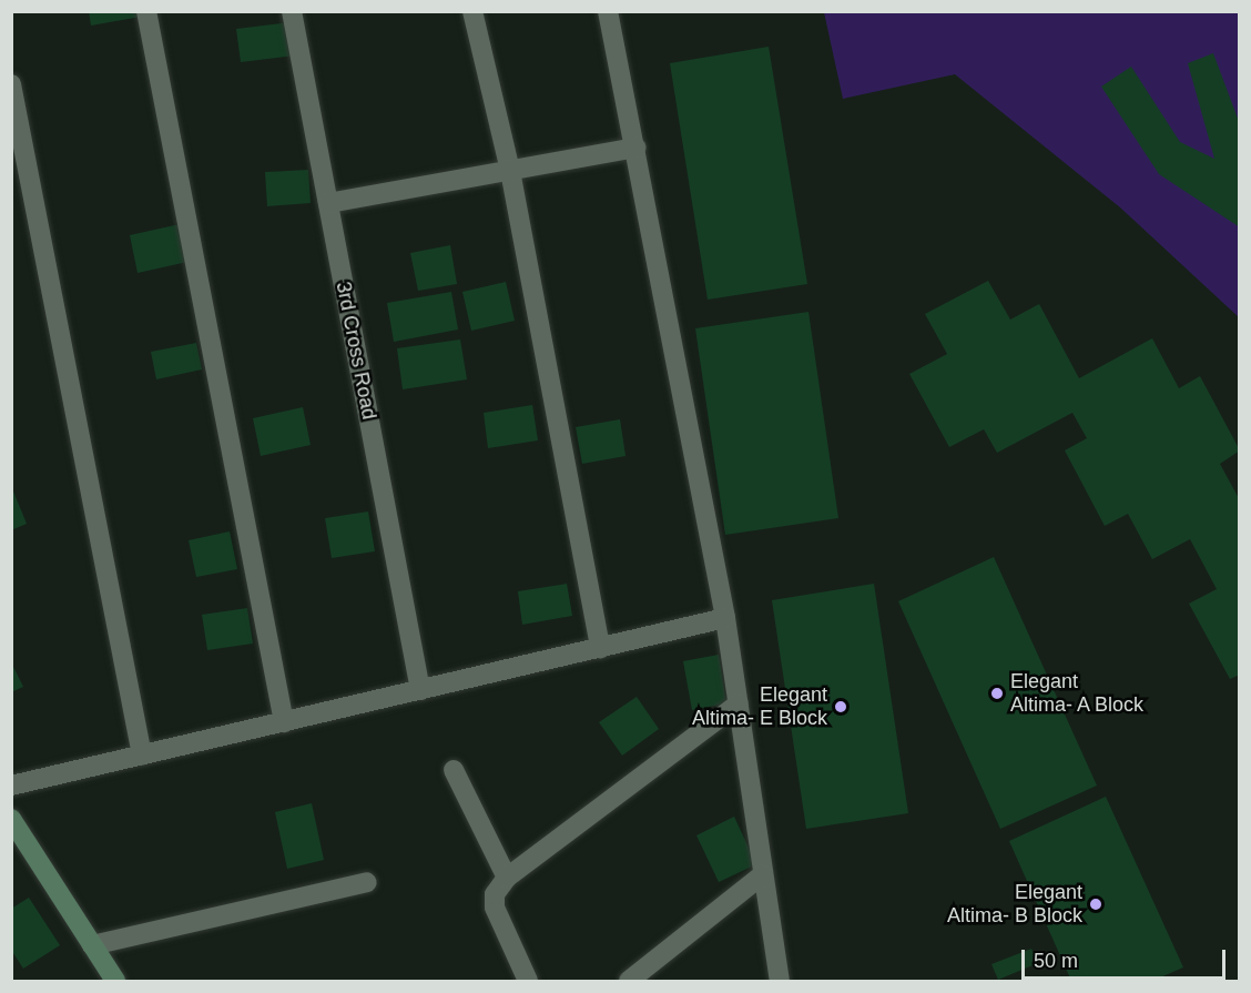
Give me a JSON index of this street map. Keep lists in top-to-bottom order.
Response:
{
  "streets": {
    "street": ["3rd Cross Road"]
  },
  "places": ["Elegant Altima- A Block", "Elegant Altima- E Block", "Elegant Altima- B Block"],
  "scale_bar": "50 m"
}
